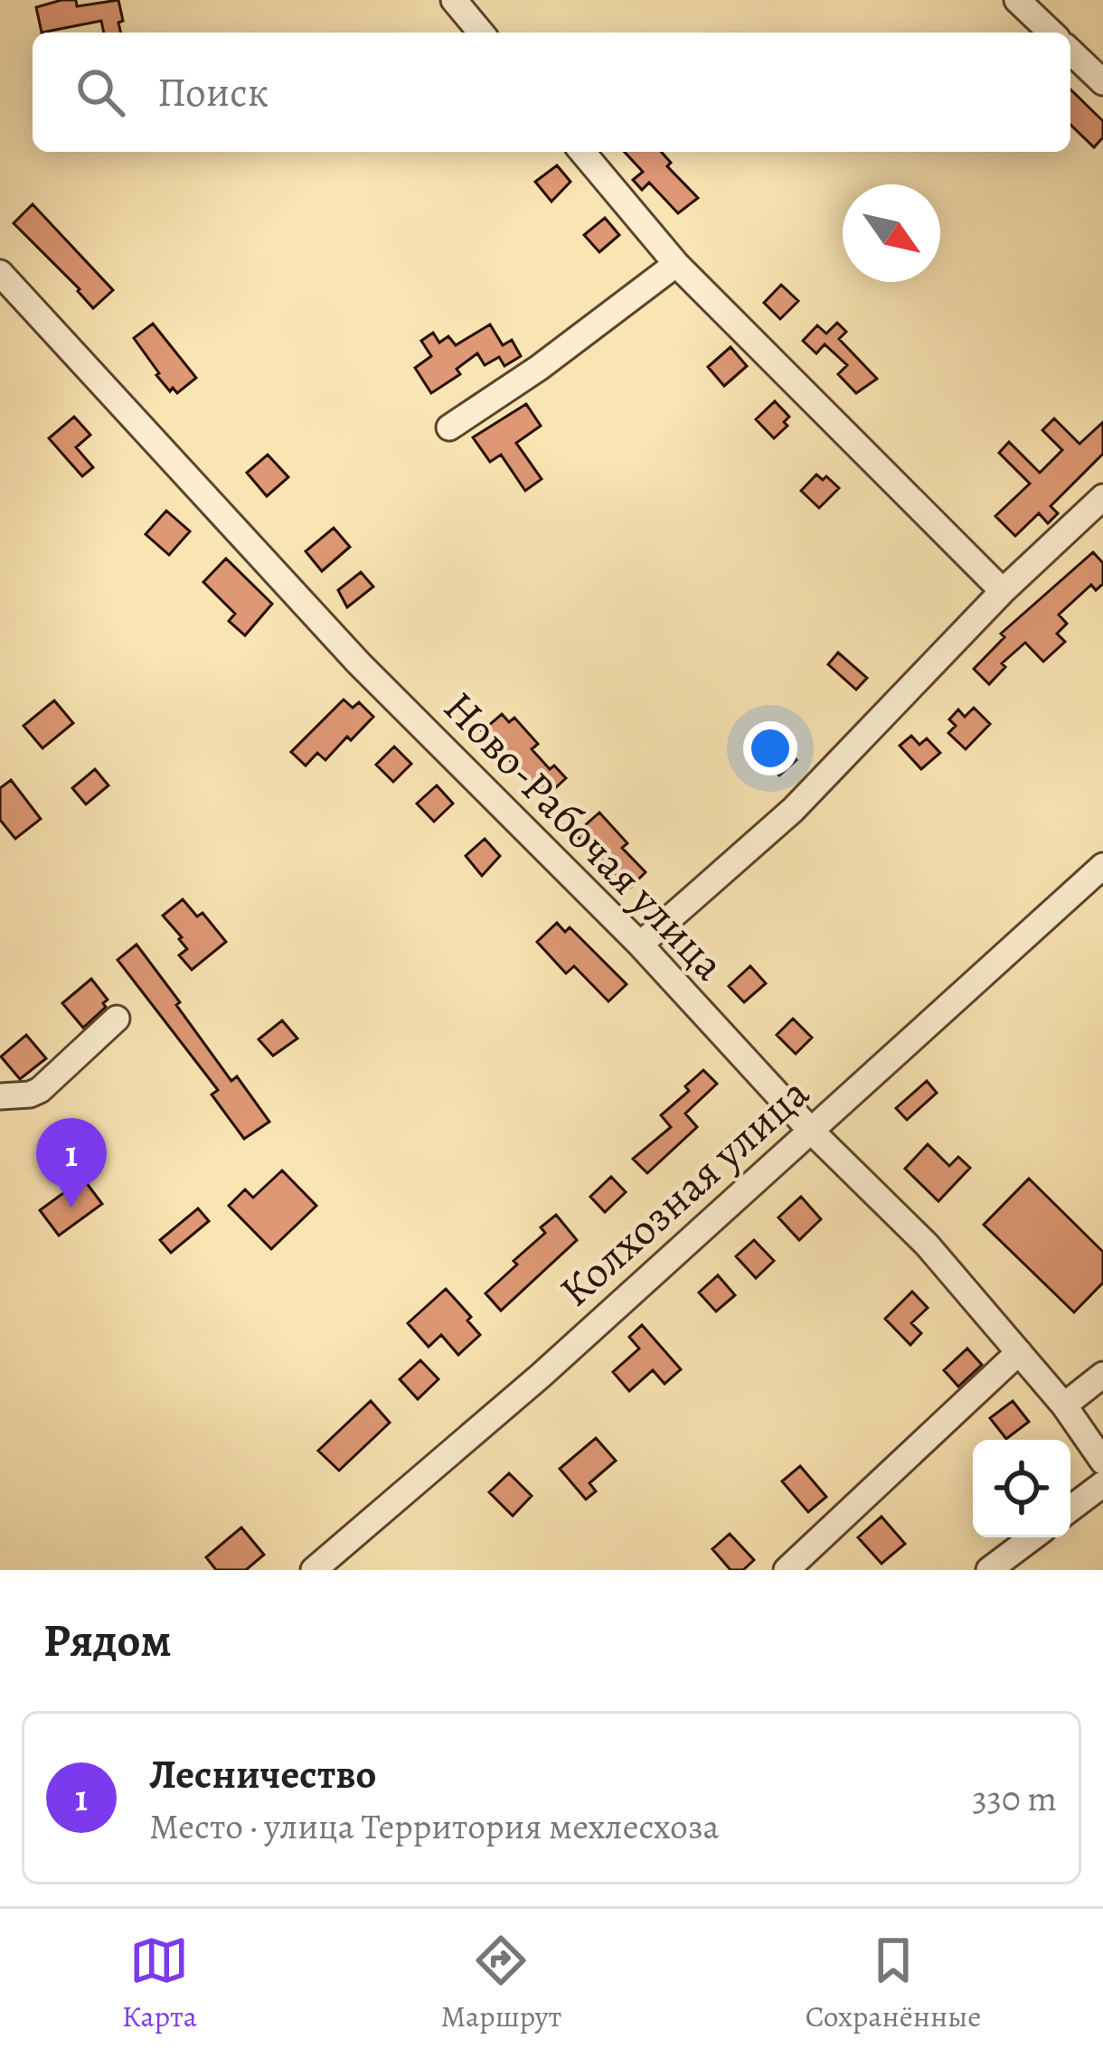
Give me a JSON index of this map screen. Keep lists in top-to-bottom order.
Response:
{
  "streets": {
    "street": ["Ново-Рабочая улица", "Колхозная улица"]
  },
  "crossings": [
    ["Ново-Рабочая улица", "Колхозная улица"]
  ],
  "north": "bottom right",
  "page": {
    "search": "Поиск",
    "pins": "1",
    "heading": "Рядом",
    "list": [
      {
        "mark": "1",
        "name": "Лесничество",
        "note": "Место · улица Территория мехлесхоза",
        "value": "330 m"
      }
    ],
    "nav": ["Карта", "Маршрут", "Сохранённые"]
  }
}
